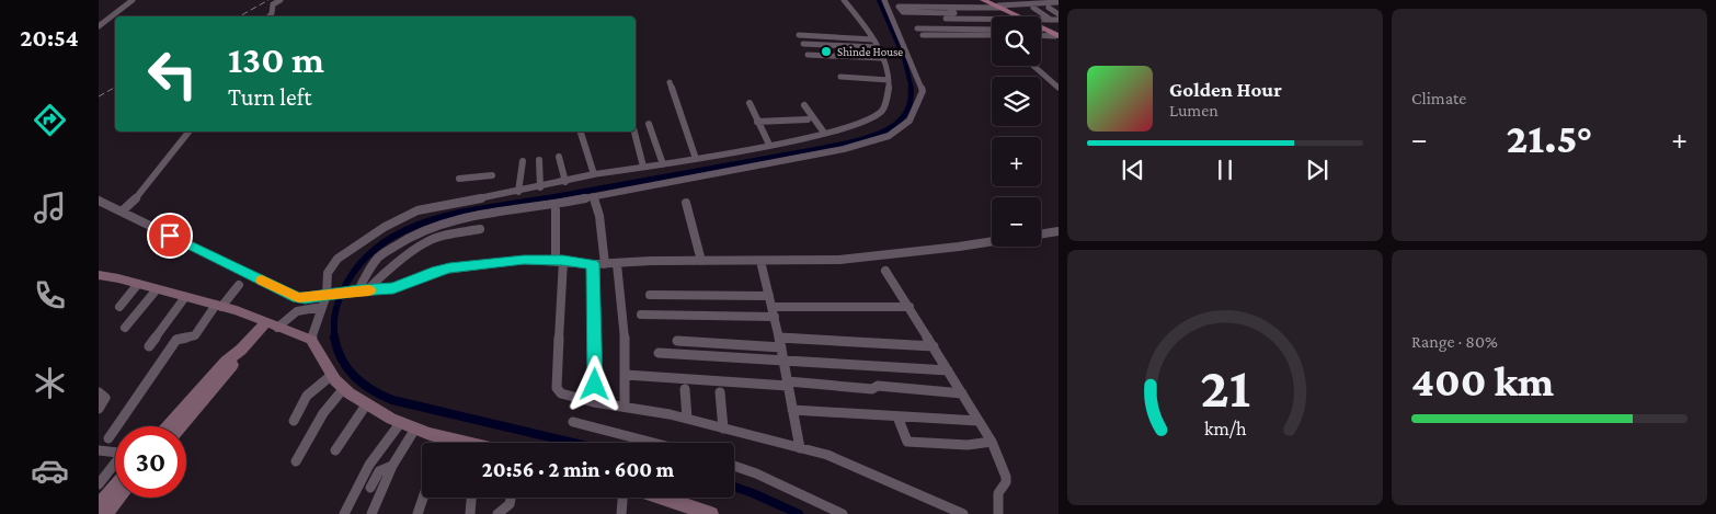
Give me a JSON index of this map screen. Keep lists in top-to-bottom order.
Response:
{
  "places": ["Shinde House"],
  "page": {
    "tabs": "20:54",
    "tile": [
      "Climate",
      ["Range · 80%", "400 km"]
    ],
    "map_buttons": ["+", "−"],
    "turn": ["130 m", "Turn left"],
    "song": ["Golden Hour", "Lumen"],
    "heat": ["−", "21.5°", "+"],
    "limit": "30",
    "trip": "20:56 · 2 min · 600 m",
    "gauge": ["21", "km/h"]
  }
}
